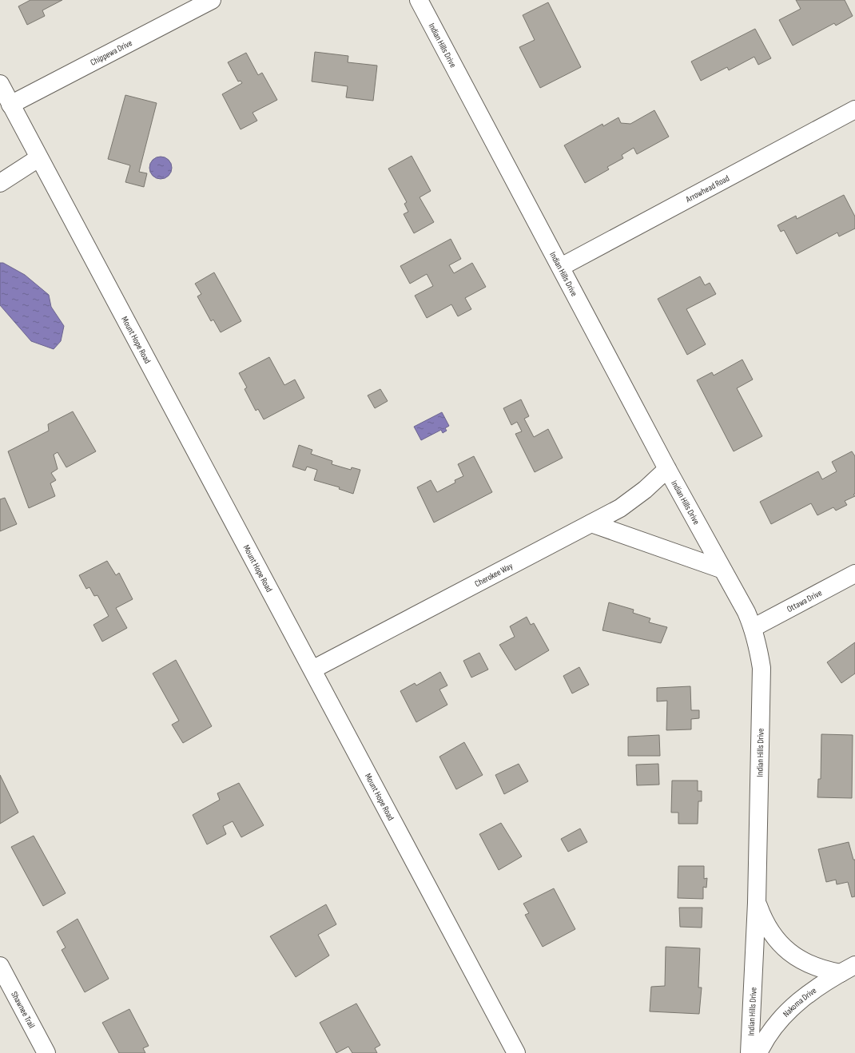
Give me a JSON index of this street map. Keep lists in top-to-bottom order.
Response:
{
  "streets": {
    "street": [
      "Indian Hills Drive",
      "Chippewa Drive",
      "Arrowhead Road",
      "Mount Hope Road",
      "Cherokee Way",
      "Ottawa Drive",
      "Nakoma Drive",
      "Shawnee Trail"
    ]
  },
  "crossings": [
    ["Indian Hills Drive", "Arrowhead Road"],
    ["Indian Hills Drive", "Cherokee Way"],
    ["Indian Hills Drive", "Ottawa Drive"],
    ["Chippewa Drive", "Mount Hope Road"],
    ["Mount Hope Road", "Cherokee Way"]
  ]
}
